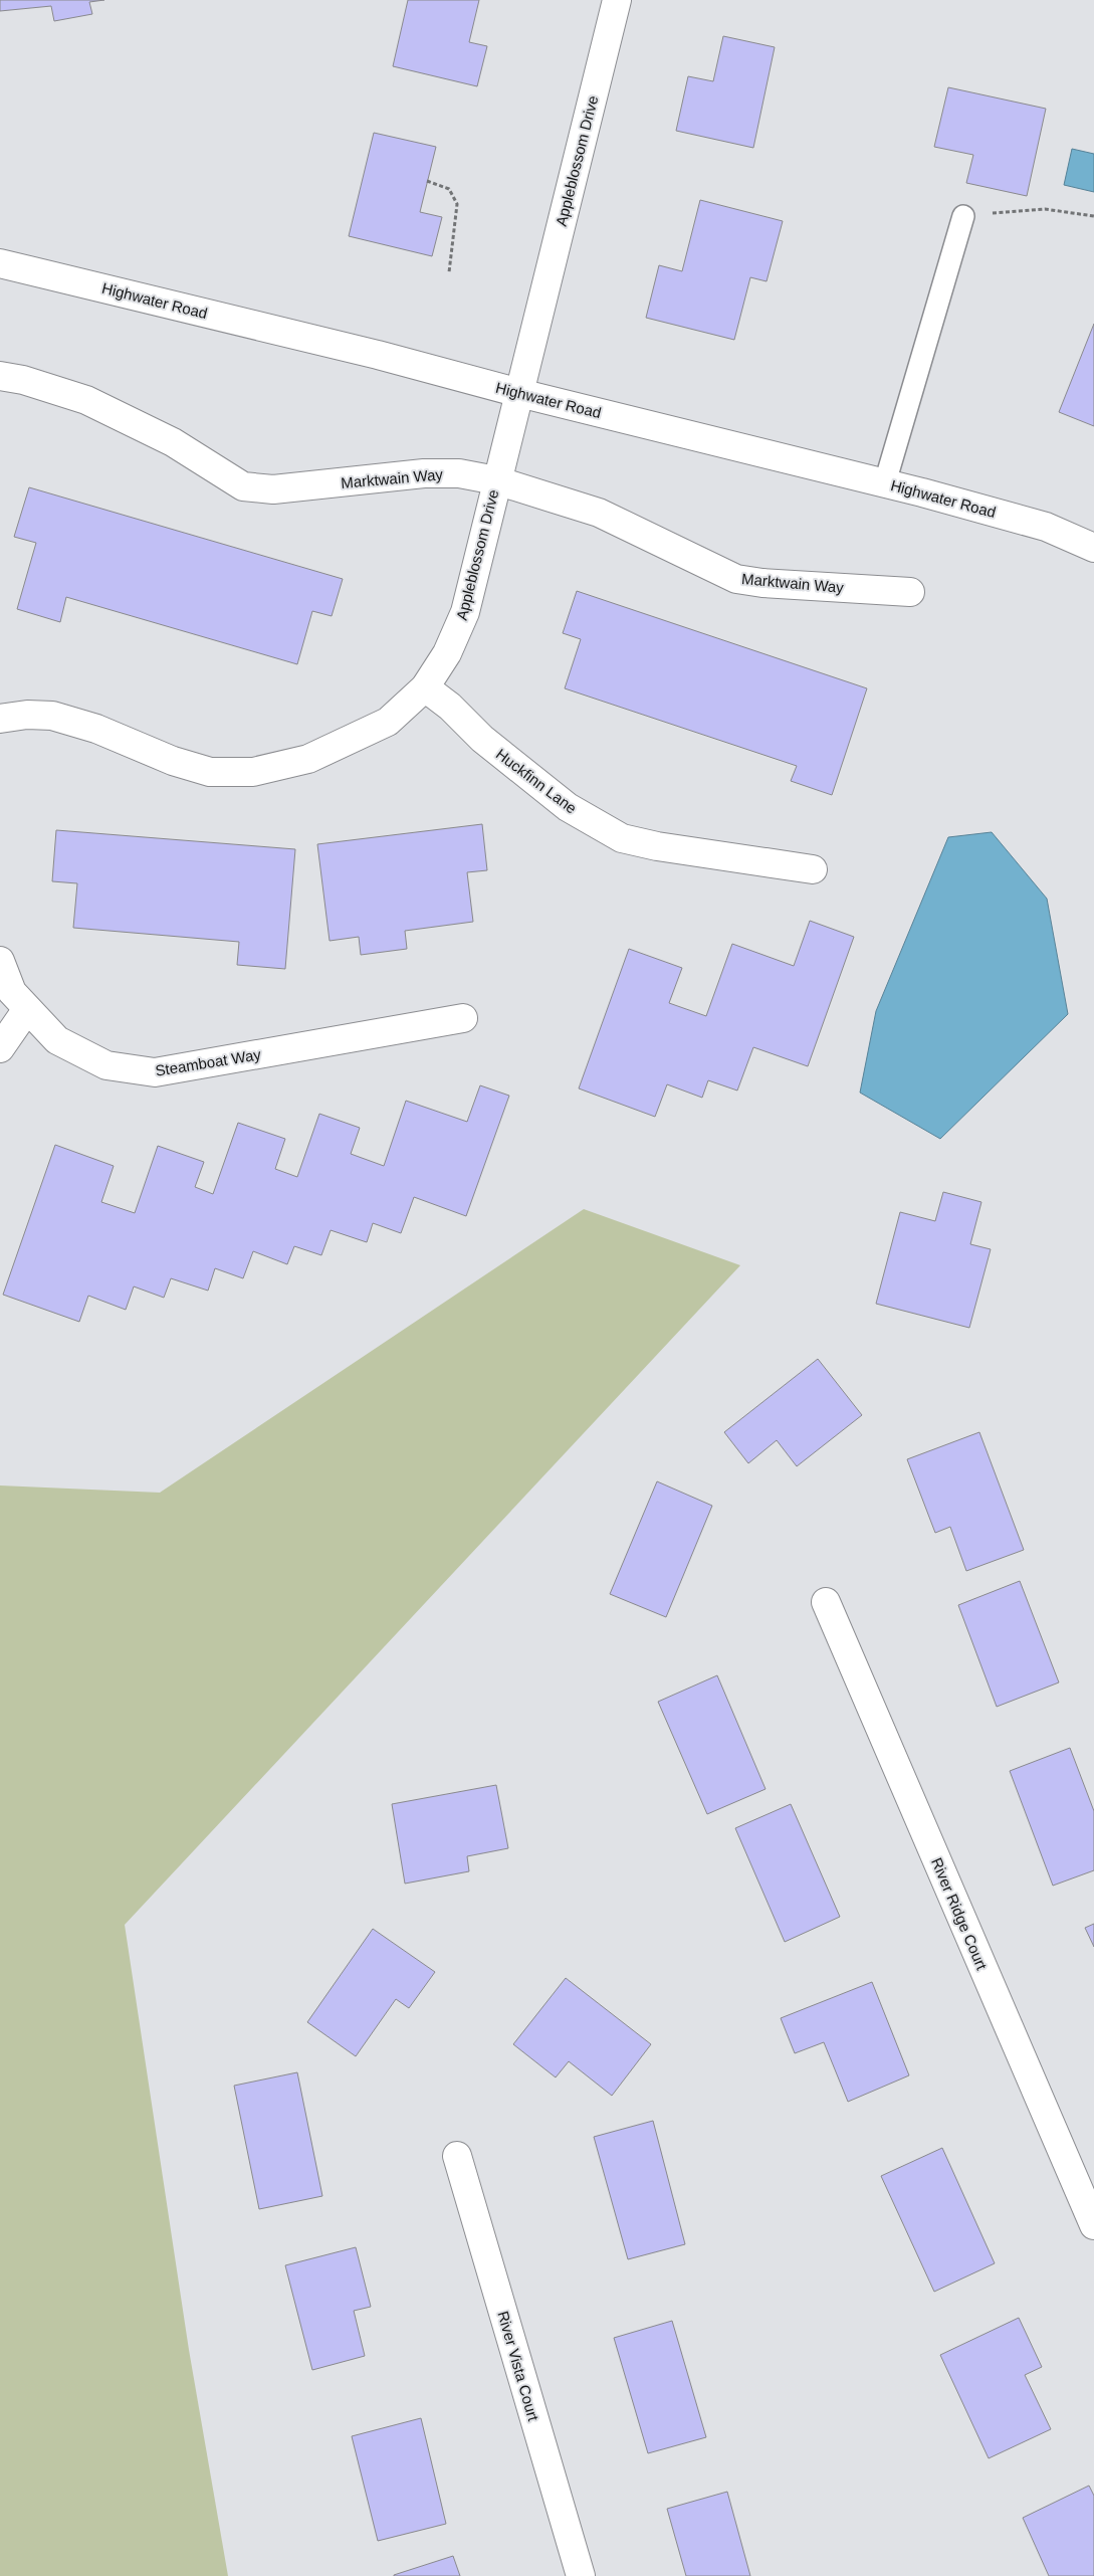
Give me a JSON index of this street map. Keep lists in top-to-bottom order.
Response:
{
  "streets": {
    "street": [
      "Appleblossom Drive",
      "Highwater Road",
      "Marktwain Way",
      "Huckfinn Lane",
      "Steamboat Way",
      "River Ridge Court",
      "River Vista Court"
    ]
  },
  "crossings": [
    ["Appleblossom Drive", "Highwater Road"],
    ["Appleblossom Drive", "Marktwain Way"],
    ["Appleblossom Drive", "Huckfinn Lane"]
  ]
}
